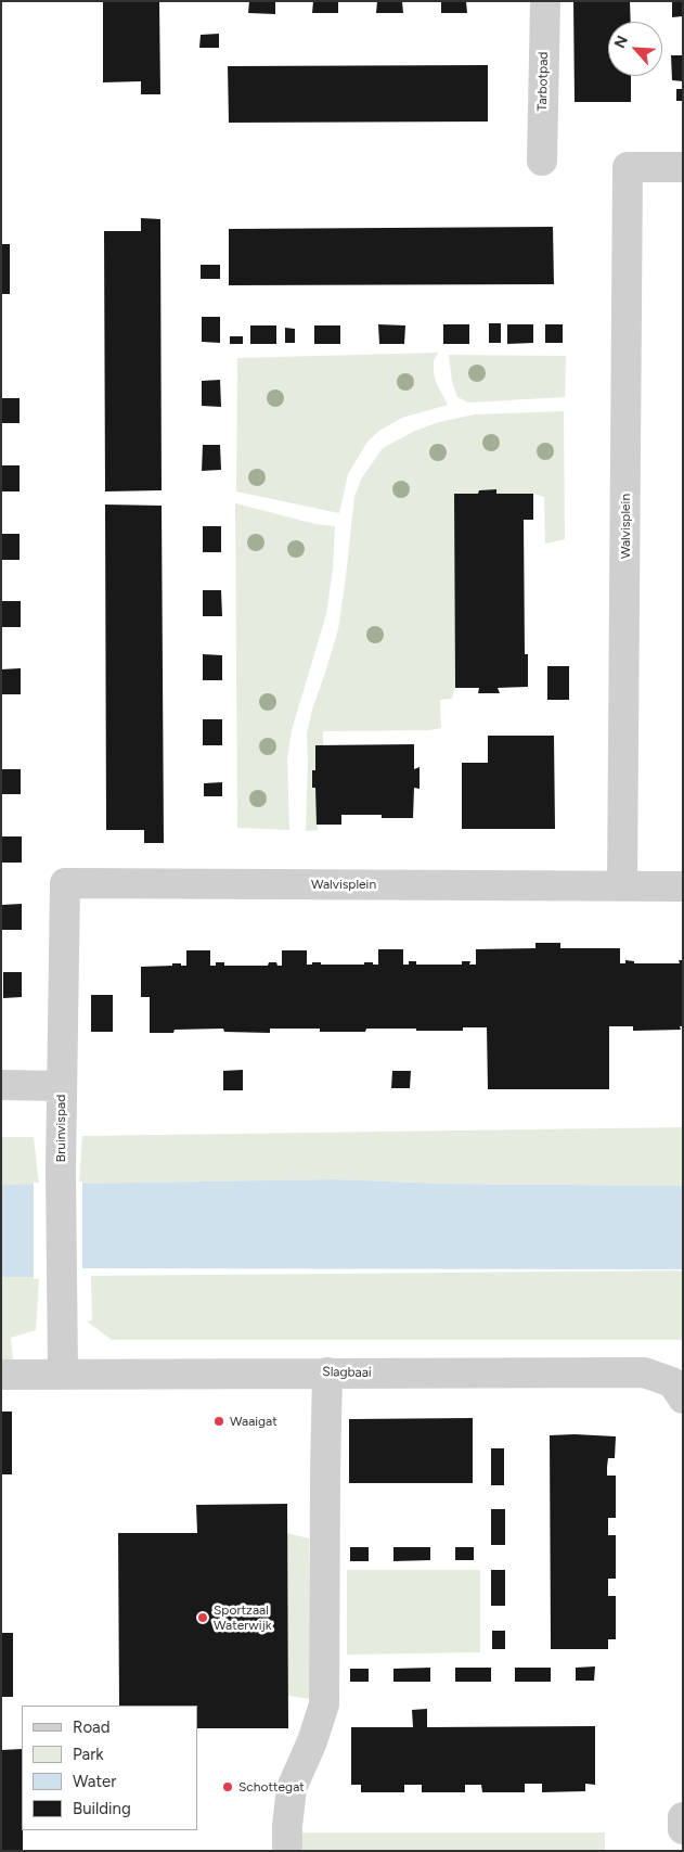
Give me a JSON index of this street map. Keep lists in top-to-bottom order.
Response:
{
  "streets": {
    "street": [
      "Tarbotpad",
      "Walvisplein",
      "Bruinvispad",
      "Slagbaai"
    ]
  },
  "crossings": [
    ["Walvisplein", "Bruinvispad"],
    ["Bruinvispad", "Slagbaai"]
  ],
  "places": ["Waaigat", "Sportzaal Waterwijk", "Schottegat"],
  "legend": [
    "Road",
    "Park",
    "Water",
    "Building"
  ],
  "north": "top left"
}
